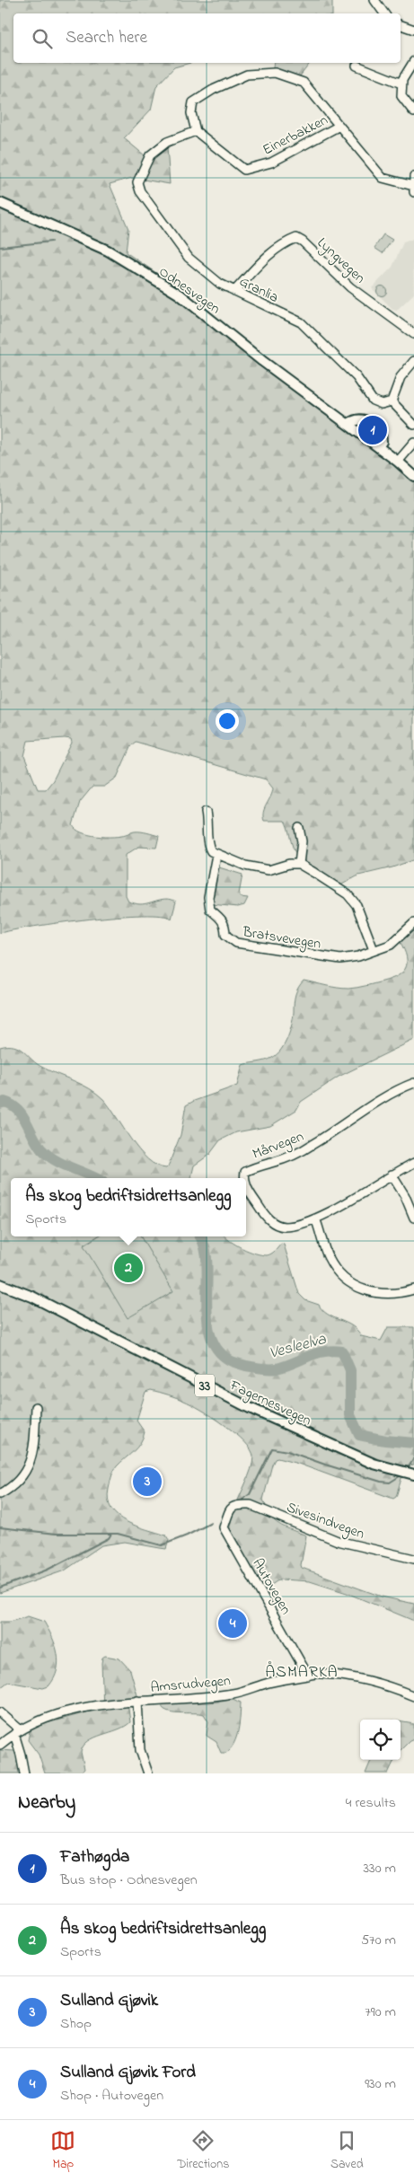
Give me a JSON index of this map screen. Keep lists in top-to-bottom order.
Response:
{
  "streets": {
    "main road": ["Odnesvegen", "33", "Fagernesvegen"],
    "street": [
      "Einerbakken",
      "Lyngvegen",
      "Granlia",
      "Bratsvevegen",
      "Mårvegen",
      "Sivesindvegen",
      "Autovegen",
      "Amsrudvegen"
    ]
  },
  "crossings": [
    ["Einerbakken", "Granlia"],
    ["Lyngvegen", "Granlia"],
    ["Sivesindvegen", "Autovegen"],
    ["Autovegen", "Amsrudvegen"]
  ],
  "districts": ["ÅSMARKA"],
  "water": ["Vesleelva"],
  "page": {
    "search": "Search here",
    "pins": [
      "1",
      "2",
      "3",
      "4"
    ],
    "popup": ["Ås skog bedriftsidrettsanlegg", "Sports"],
    "heading": ["Nearby", "4 results"],
    "list": [
      {
        "mark": "1",
        "name": "Fathøgda",
        "note": "Bus stop · Odnesvegen",
        "value": "330 m"
      },
      {
        "mark": "2",
        "name": "Ås skog bedriftsidrettsanlegg",
        "note": "Sports",
        "value": "570 m"
      },
      {
        "mark": "3",
        "name": "Sulland Gjøvik",
        "note": "Shop",
        "value": "790 m"
      },
      {
        "mark": "4",
        "name": "Sulland Gjøvik Ford",
        "note": "Shop · Autovegen",
        "value": "930 m"
      }
    ],
    "nav": ["Map", "Directions", "Saved"]
  }
}
